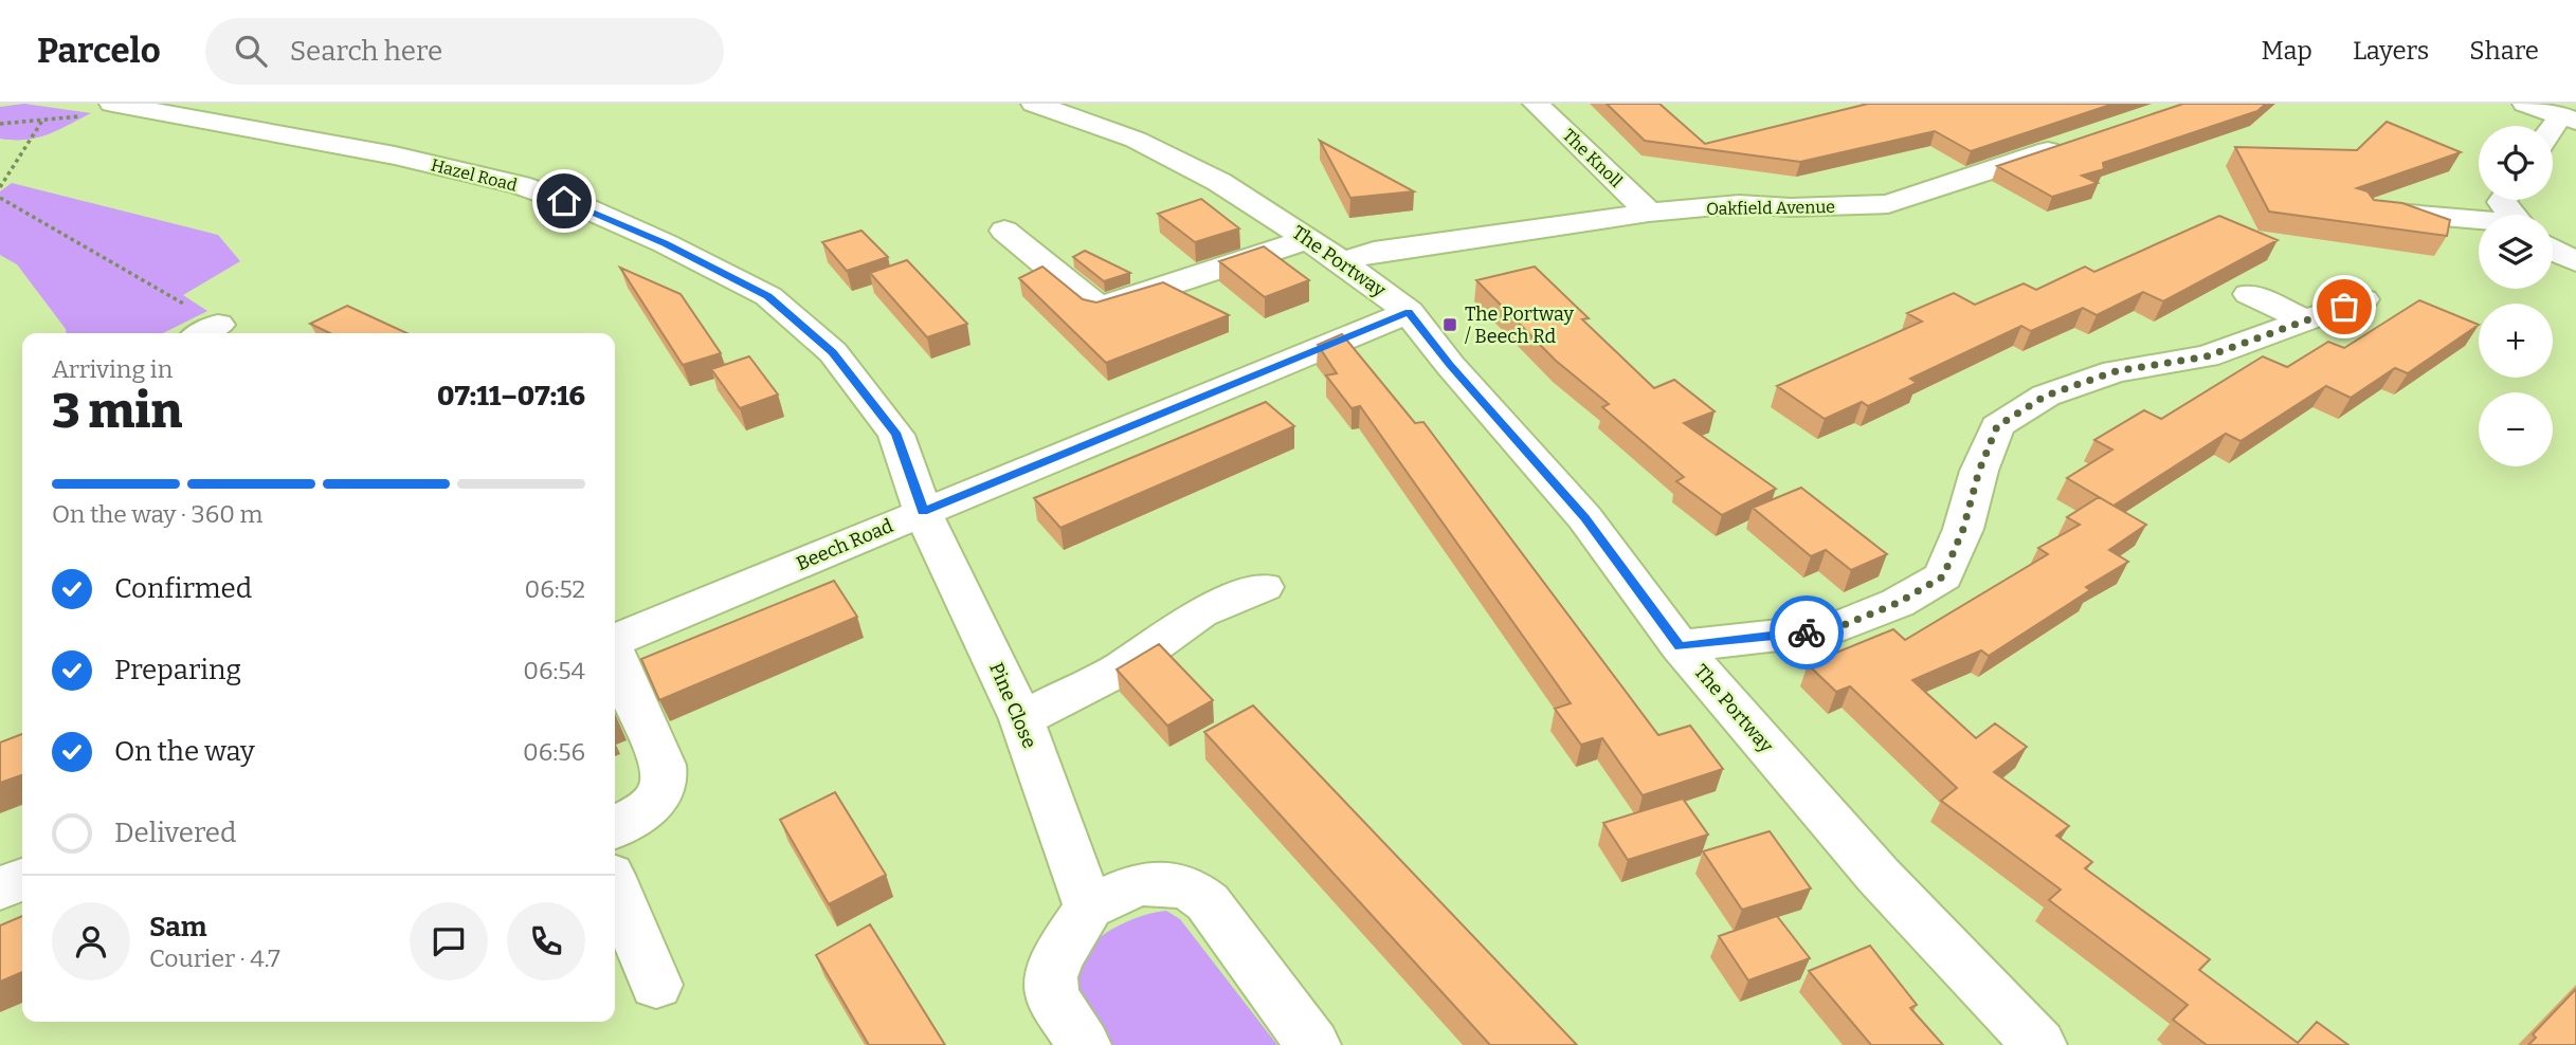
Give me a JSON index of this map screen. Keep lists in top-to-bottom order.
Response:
{
  "streets": {
    "street": [
      "The Knoll",
      "Hazel Road",
      "Oakfield Avenue",
      "The Portway",
      "Beech Road",
      "Pine Close"
    ]
  },
  "crossings": [
    ["The Knoll", "Oakfield Avenue"],
    ["Hazel Road", "Beech Road"],
    ["Hazel Road", "Pine Close"],
    ["Oakfield Avenue", "The Portway"],
    ["The Portway", "Beech Road"],
    ["Beech Road", "Pine Close"]
  ],
  "places": {
    "transit": ["The Portway / Beech Rd"]
  },
  "page": {
    "header": "Parcelo",
    "search": "Search here",
    "nav": ["Map", "Layers", "Share"],
    "map_buttons": ["+", "−"],
    "heading": ["3 min", "Arriving in", "07:11–07:16"],
    "panel": ["Sam", "Courier · 4.7"],
    "bar": "On the way · 360 m",
    "list": [
      ["Confirmed", "06:52"],
      ["Preparing", "06:54"],
      ["On the way", "06:56"],
      "Delivered"
    ]
  }
}
